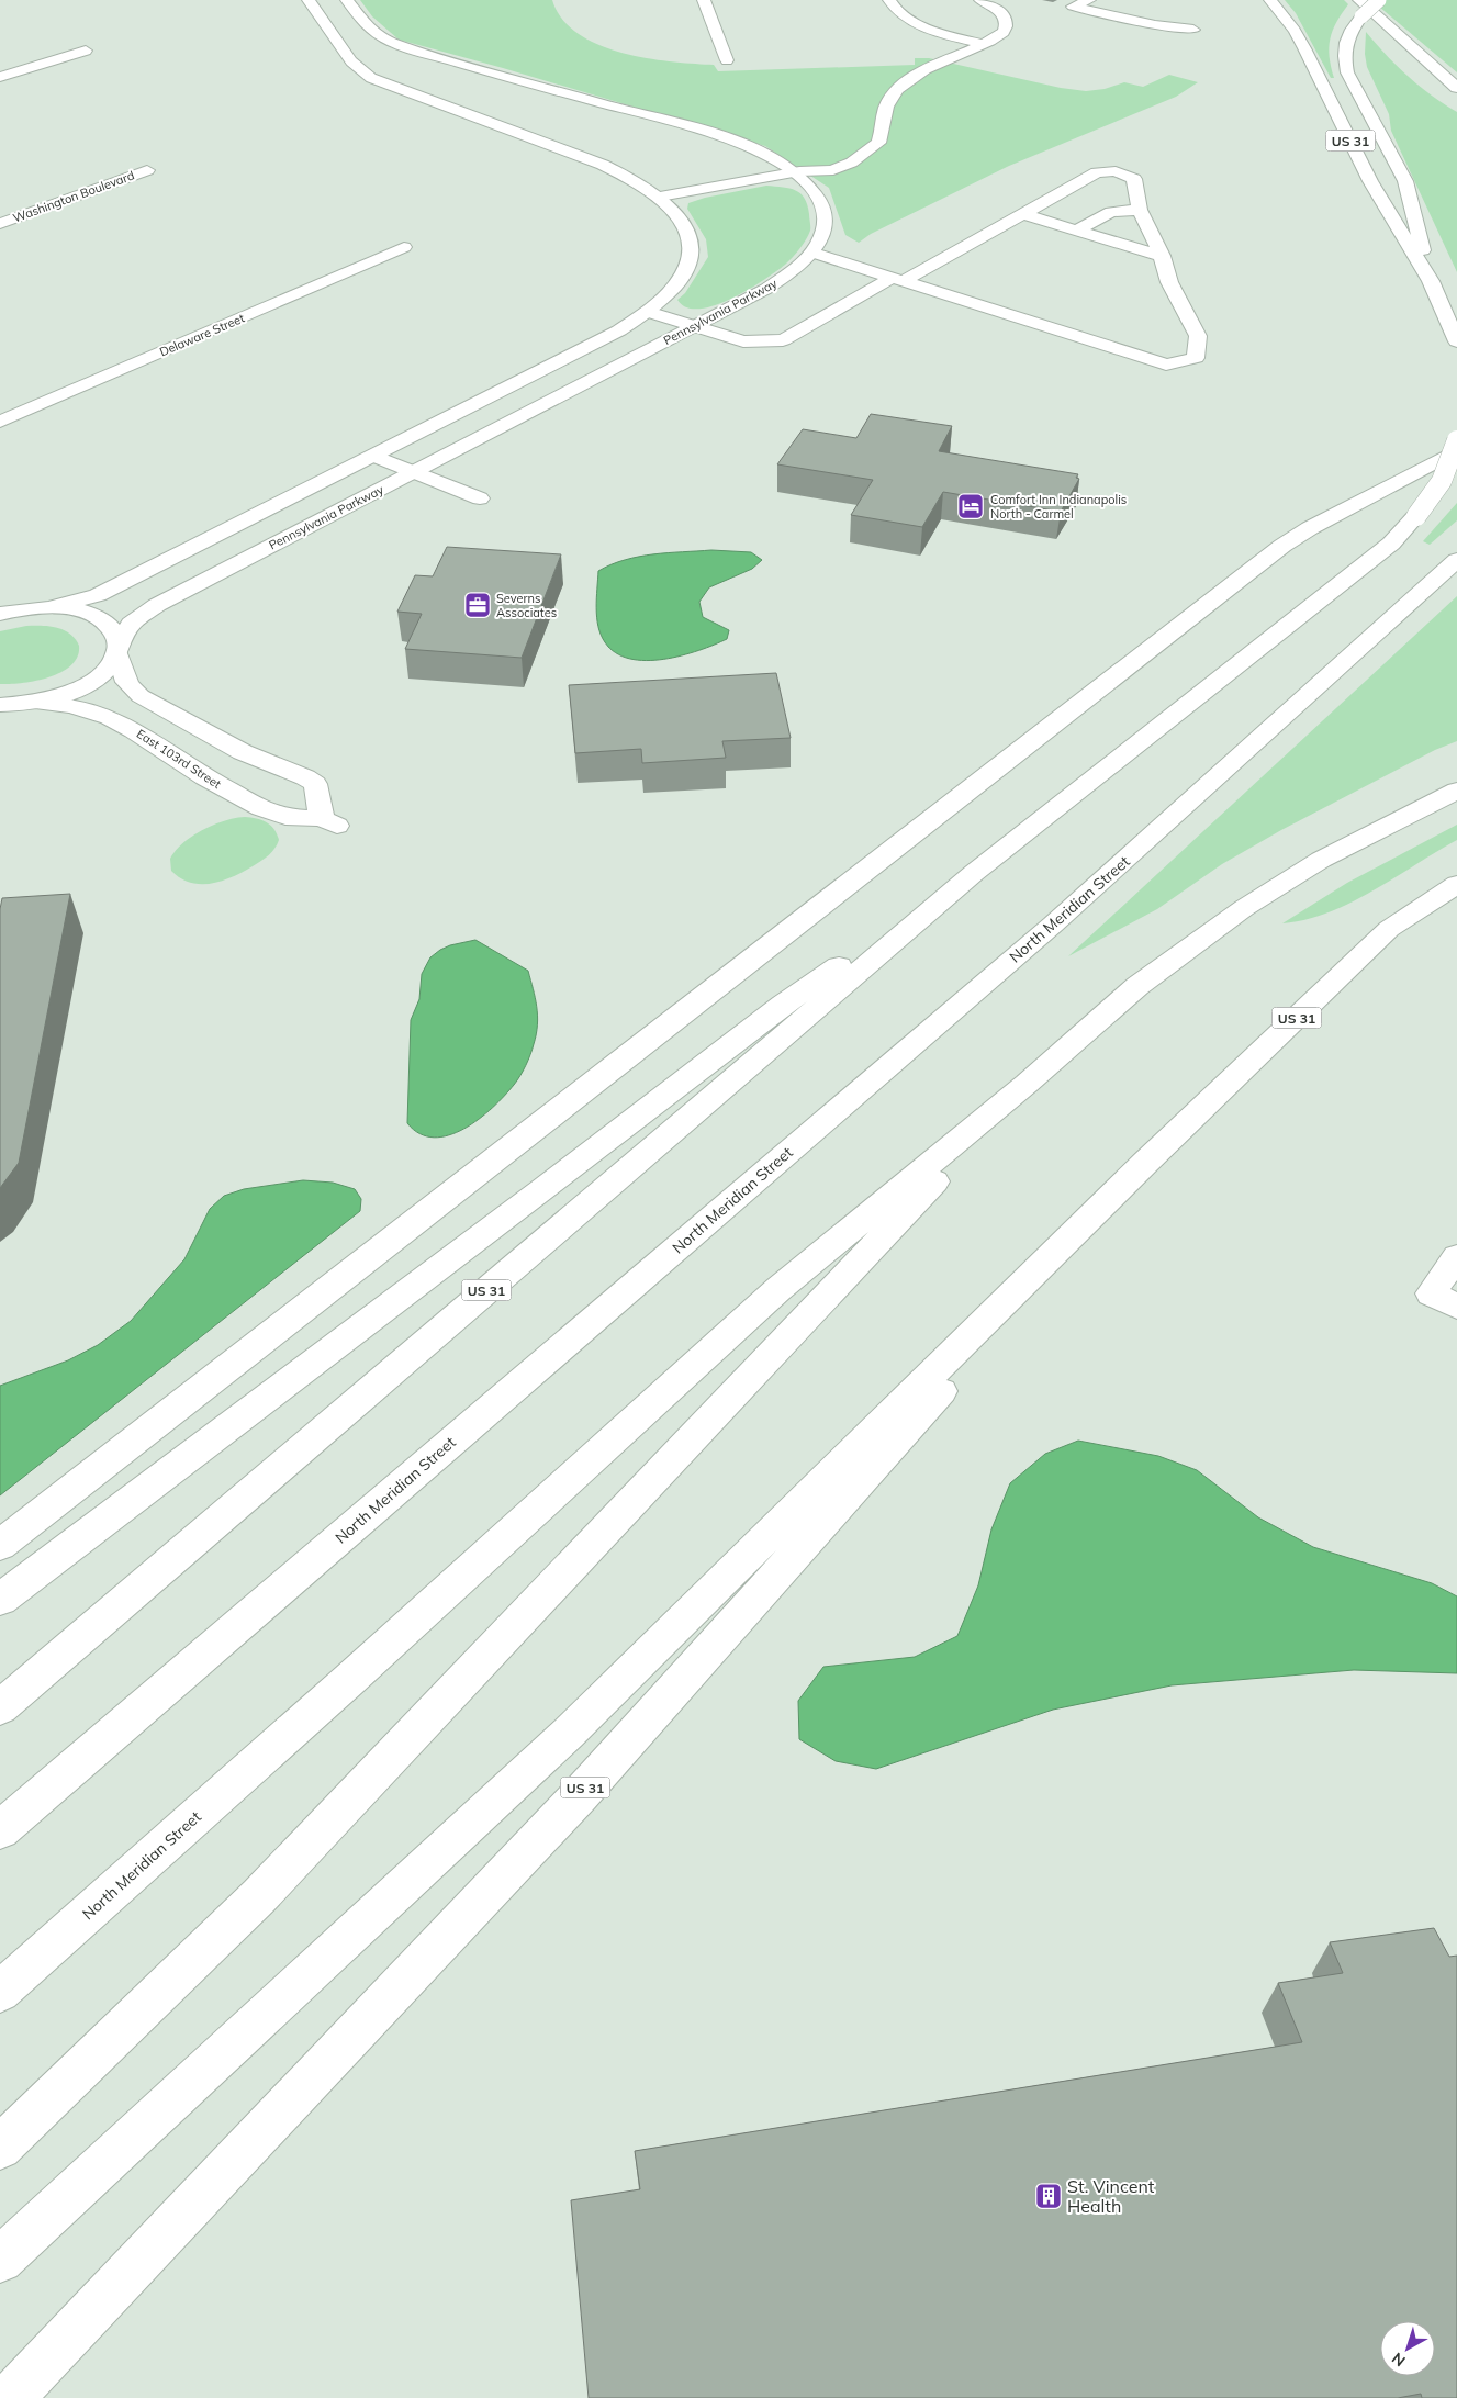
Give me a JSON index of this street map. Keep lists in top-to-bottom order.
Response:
{
  "streets": {
    "main road": [
      "US 31",
      "Washington Boulevard",
      "Pennsylvania Parkway",
      "Delaware Street",
      "East 103rd Street",
      "North Meridian Street"
    ]
  },
  "crossings": [
    ["Pennsylvania Parkway", "East 103rd Street"]
  ],
  "places": {
    "hotel": ["Comfort Inn Indianapolis North - Carmel"],
    "office": ["Severns Associates"],
    "building": ["St. Vincent Health"]
  },
  "north": "bottom left"
}
